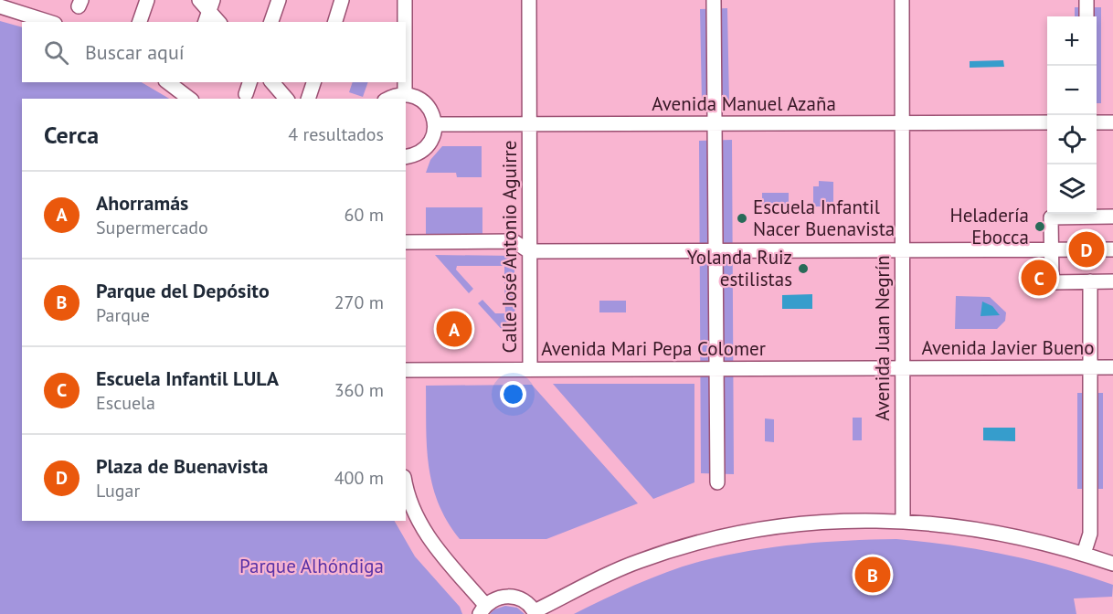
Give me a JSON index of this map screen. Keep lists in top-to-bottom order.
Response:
{
  "streets": {
    "street": [
      "Avenida Manuel Azaña",
      "Calle José Antonio Aguirre",
      "Avenida Juan Negrín",
      "Avenida Javier Bueno",
      "Avenida Mari Pepa Colomer"
    ]
  },
  "crossings": [
    ["Avenida Manuel Azaña", "Calle José Antonio Aguirre"],
    ["Avenida Manuel Azaña", "Avenida Juan Negrín"],
    ["Calle José Antonio Aguirre", "Avenida Mari Pepa Colomer"],
    ["Avenida Juan Negrín", "Avenida Javier Bueno"],
    ["Avenida Juan Negrín", "Avenida Mari Pepa Colomer"],
    ["Avenida Javier Bueno", "Avenida Mari Pepa Colomer"]
  ],
  "parks": ["Parque Alhóndiga"],
  "places": ["Escuela Infantil Nacer Buenavista", "Heladería Ebocca", "Yolanda Ruiz estilistas"],
  "page": {
    "map_buttons": ["+", "−"],
    "search": "Buscar aquí",
    "heading": ["Cerca", "4 resultados"],
    "list": [
      {
        "mark": "A",
        "name": "Ahorramás",
        "note": "Supermercado",
        "value": "60 m"
      },
      {
        "mark": "B",
        "name": "Parque del Depósito",
        "note": "Parque",
        "value": "270 m"
      },
      {
        "mark": "C",
        "name": "Escuela Infantil LULA",
        "note": "Escuela",
        "value": "360 m"
      },
      {
        "mark": "D",
        "name": "Plaza de Buenavista",
        "note": "Lugar",
        "value": "400 m"
      }
    ],
    "pins": [
      "D",
      "C",
      "A",
      "B"
    ]
  }
}
